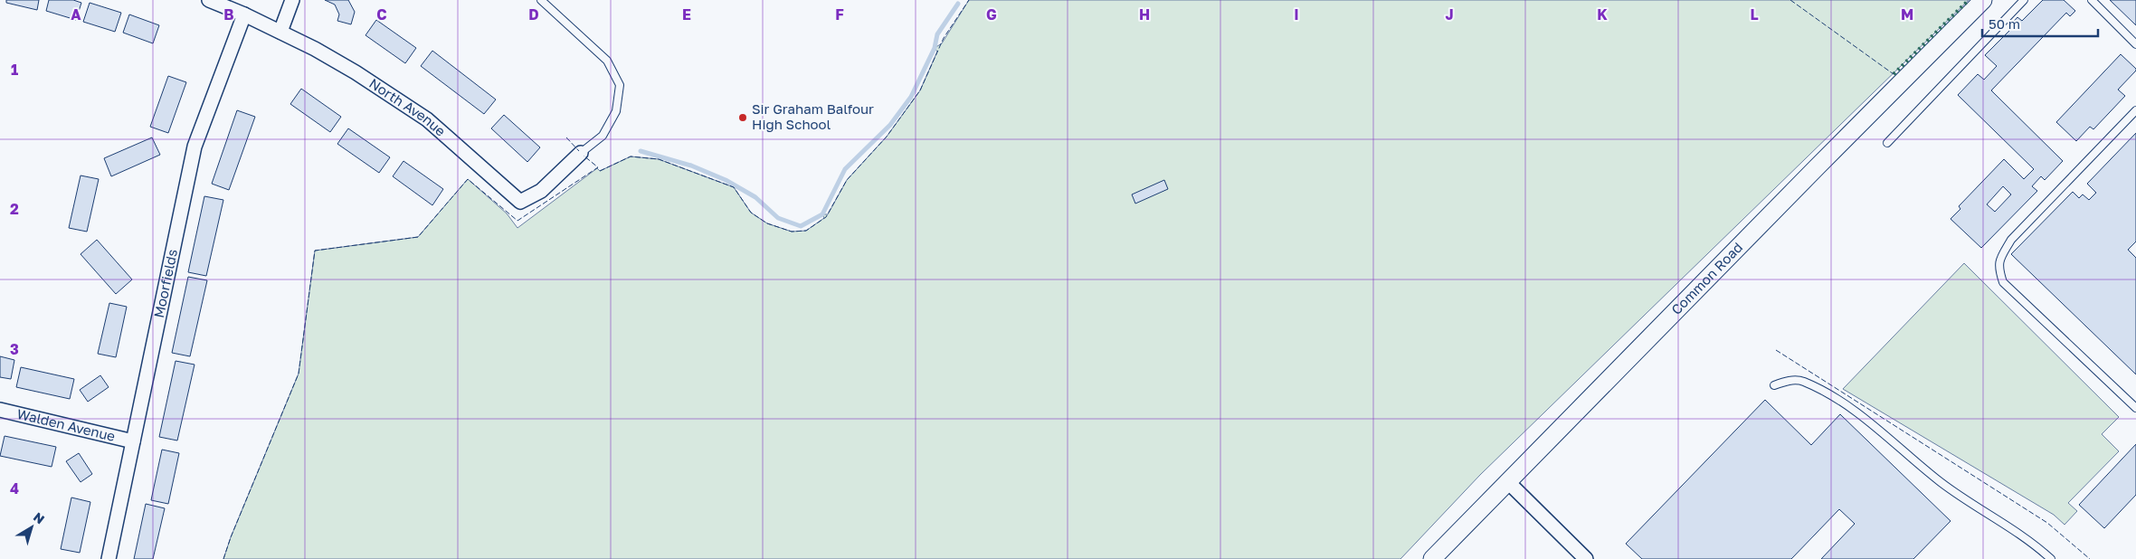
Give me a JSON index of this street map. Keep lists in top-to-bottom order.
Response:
{
  "streets": {
    "street": [
      "North Avenue",
      "Common Road",
      "Moorfields",
      "Walden Avenue"
    ]
  },
  "crossings": [
    ["North Avenue", "Moorfields"],
    ["Moorfields", "Walden Avenue"]
  ],
  "places": ["Sir Graham Balfour High School"],
  "scale_bar": "50 m",
  "north": "top right",
  "grid": {
    "columns": [
      "A",
      "B",
      "C",
      "D",
      "E",
      "F",
      "G",
      "H",
      "I",
      "J",
      "K",
      "L",
      "M"
    ],
    "rows": [
      "1",
      "2",
      "3",
      "4"
    ]
  }
}
